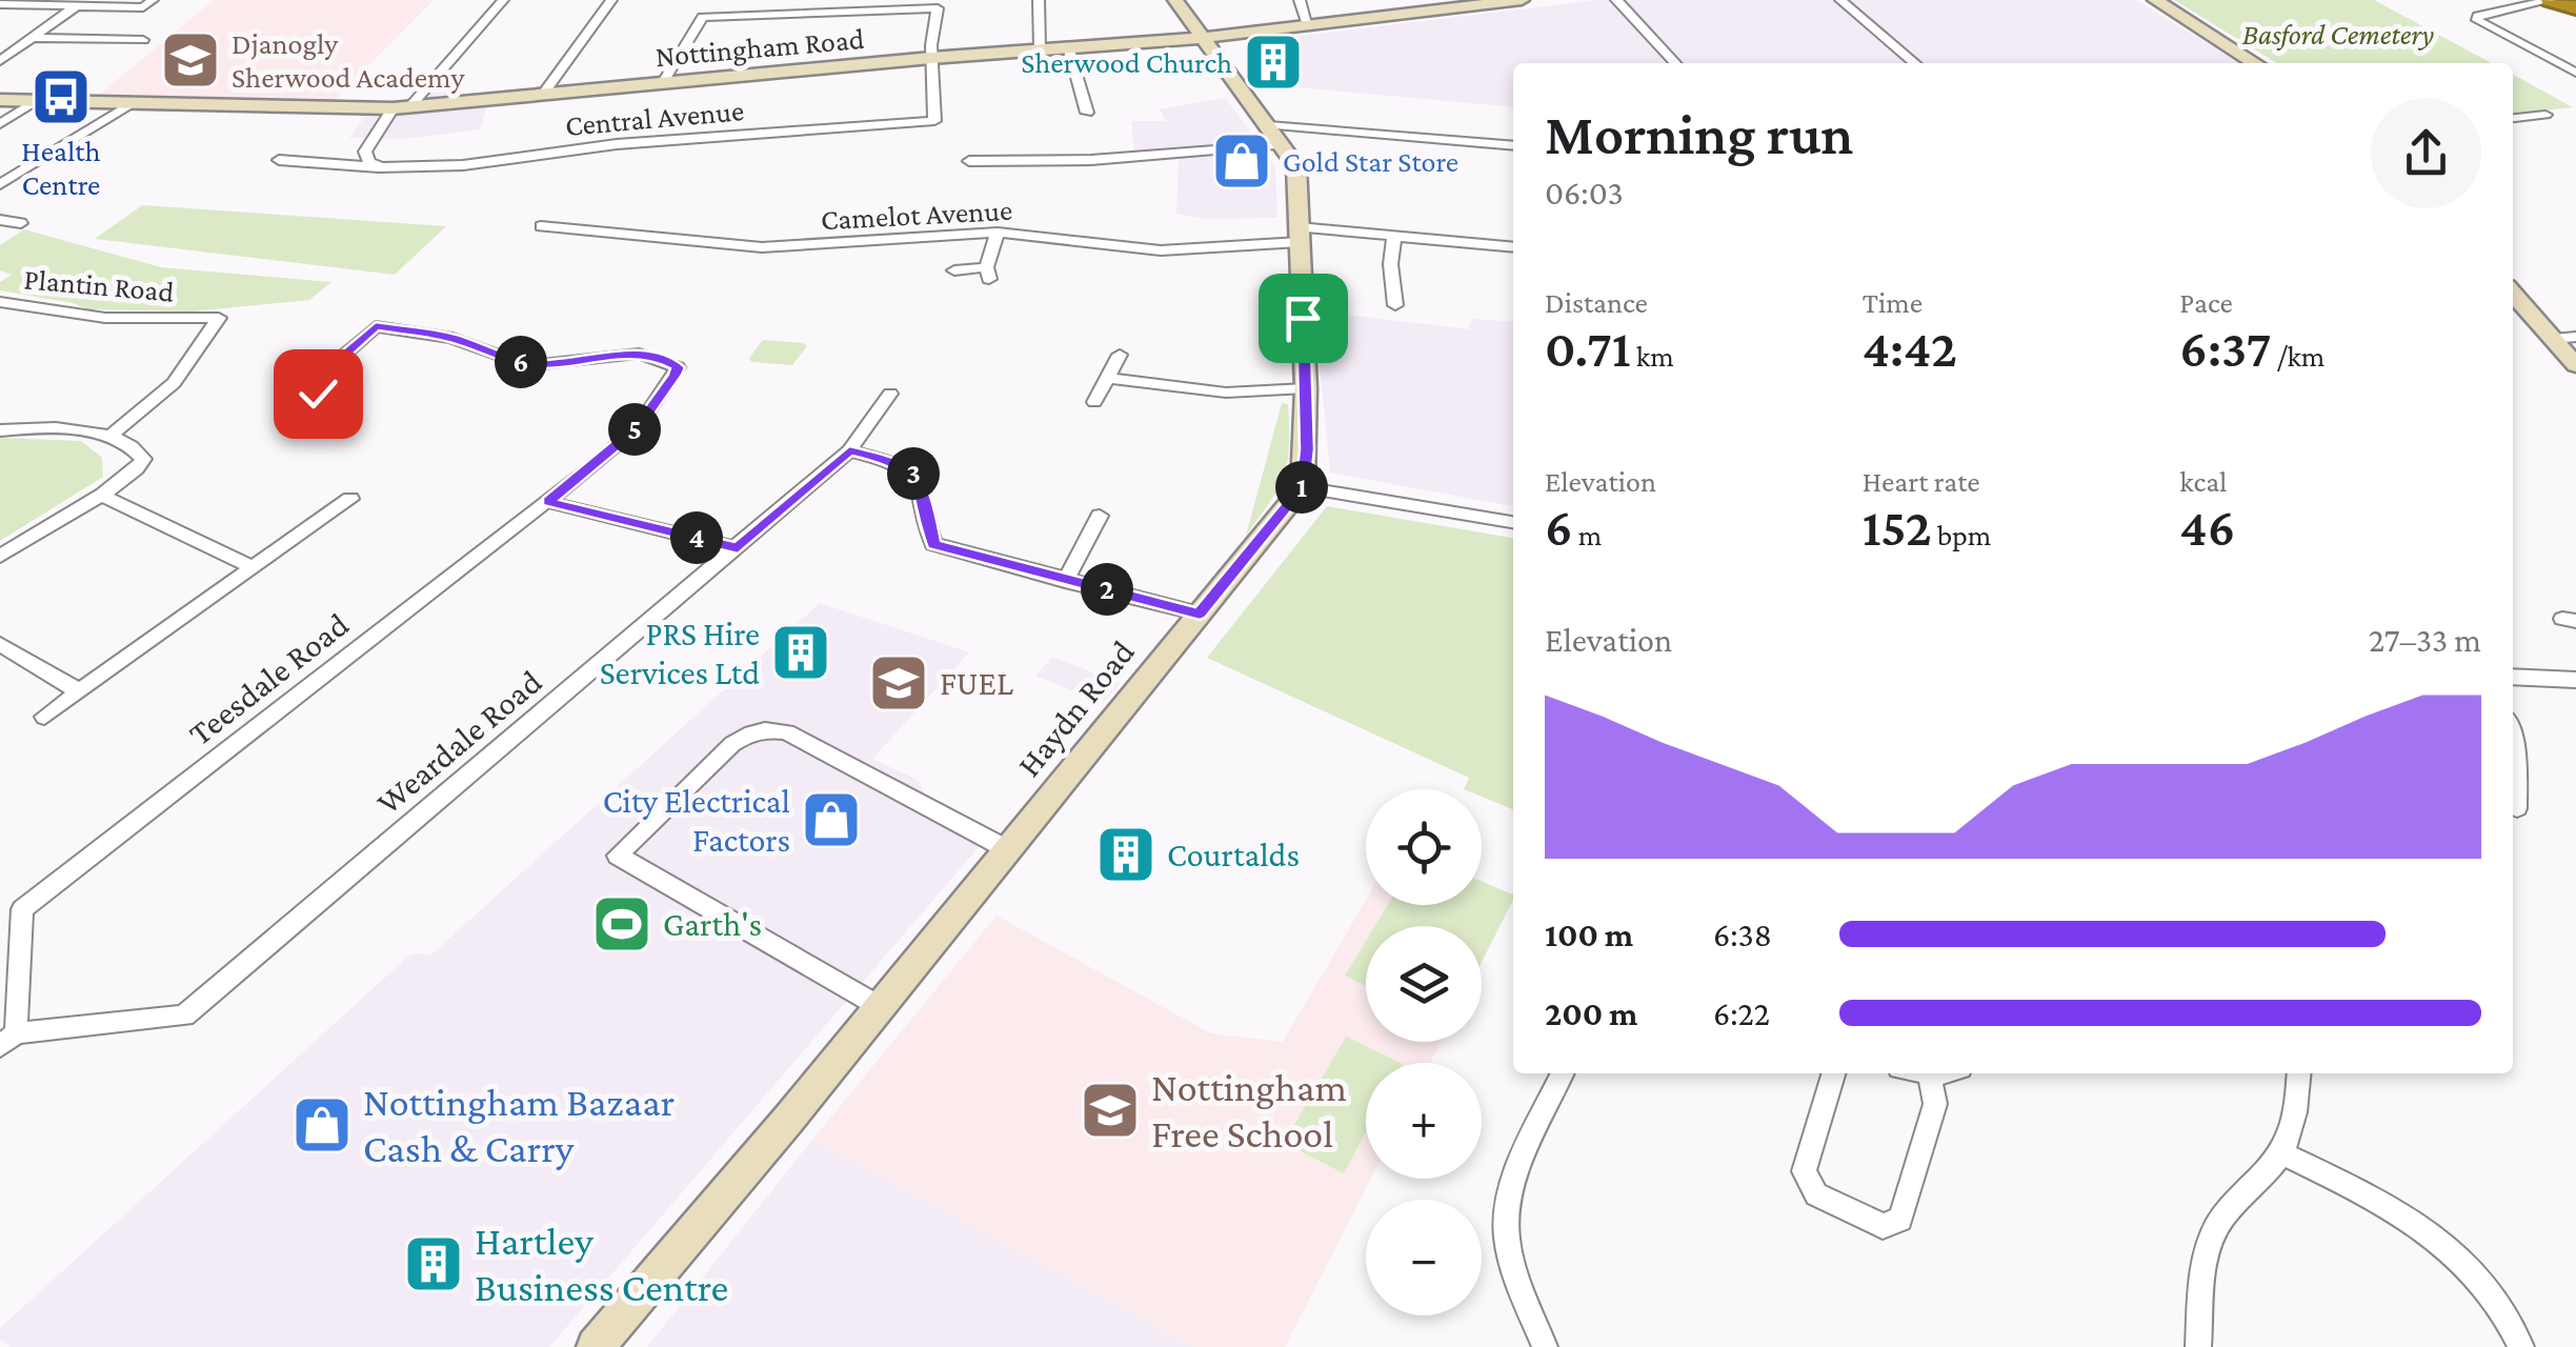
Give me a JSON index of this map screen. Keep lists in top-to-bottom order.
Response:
{
  "streets": {
    "street": [
      "Nottingham Road",
      "Central Avenue",
      "Camelot Avenue",
      "Plantin Road",
      "Teesdale Road",
      "Haydn Road",
      "Weardale Road"
    ]
  },
  "crossings": [
    ["Nottingham Road", "Central Avenue"],
    ["Teesdale Road", "Weardale Road"]
  ],
  "parks": ["Basford Cemetery"],
  "places": {
    "school or university": ["Djanogly Sherwood Academy", "FUEL", "Nottingham Free School"],
    "building": [
      "Sherwood Church",
      "PRS Hire Services Ltd",
      "Courtalds",
      "Hartley Business Centre"
    ],
    "bus stop": ["Health Centre"],
    "shop": ["Gold Star Store", "City Electrical Factors", "Nottingham Bazaar Cash & Carry"],
    "sports": ["Garth's"]
  },
  "page": {
    "heading": ["Morning run", "06:03"],
    "stats": [
      ["Distance", "0.71 km"],
      ["Time", "4:42"],
      ["Pace", "6:37 /km"],
      ["Elevation", "6 m"],
      ["Heart rate", "152 bpm"],
      ["kcal", "46"]
    ],
    "pins": [
      "6",
      "5",
      "3",
      "1",
      "4",
      "2"
    ],
    "chart": ["Elevation", "27–33 m"],
    "map_buttons": ["+", "−"],
    "list": [
      {
        "name": "100 m",
        "note": "6:38"
      },
      {
        "name": "200 m",
        "note": "6:22"
      }
    ]
  }
}
